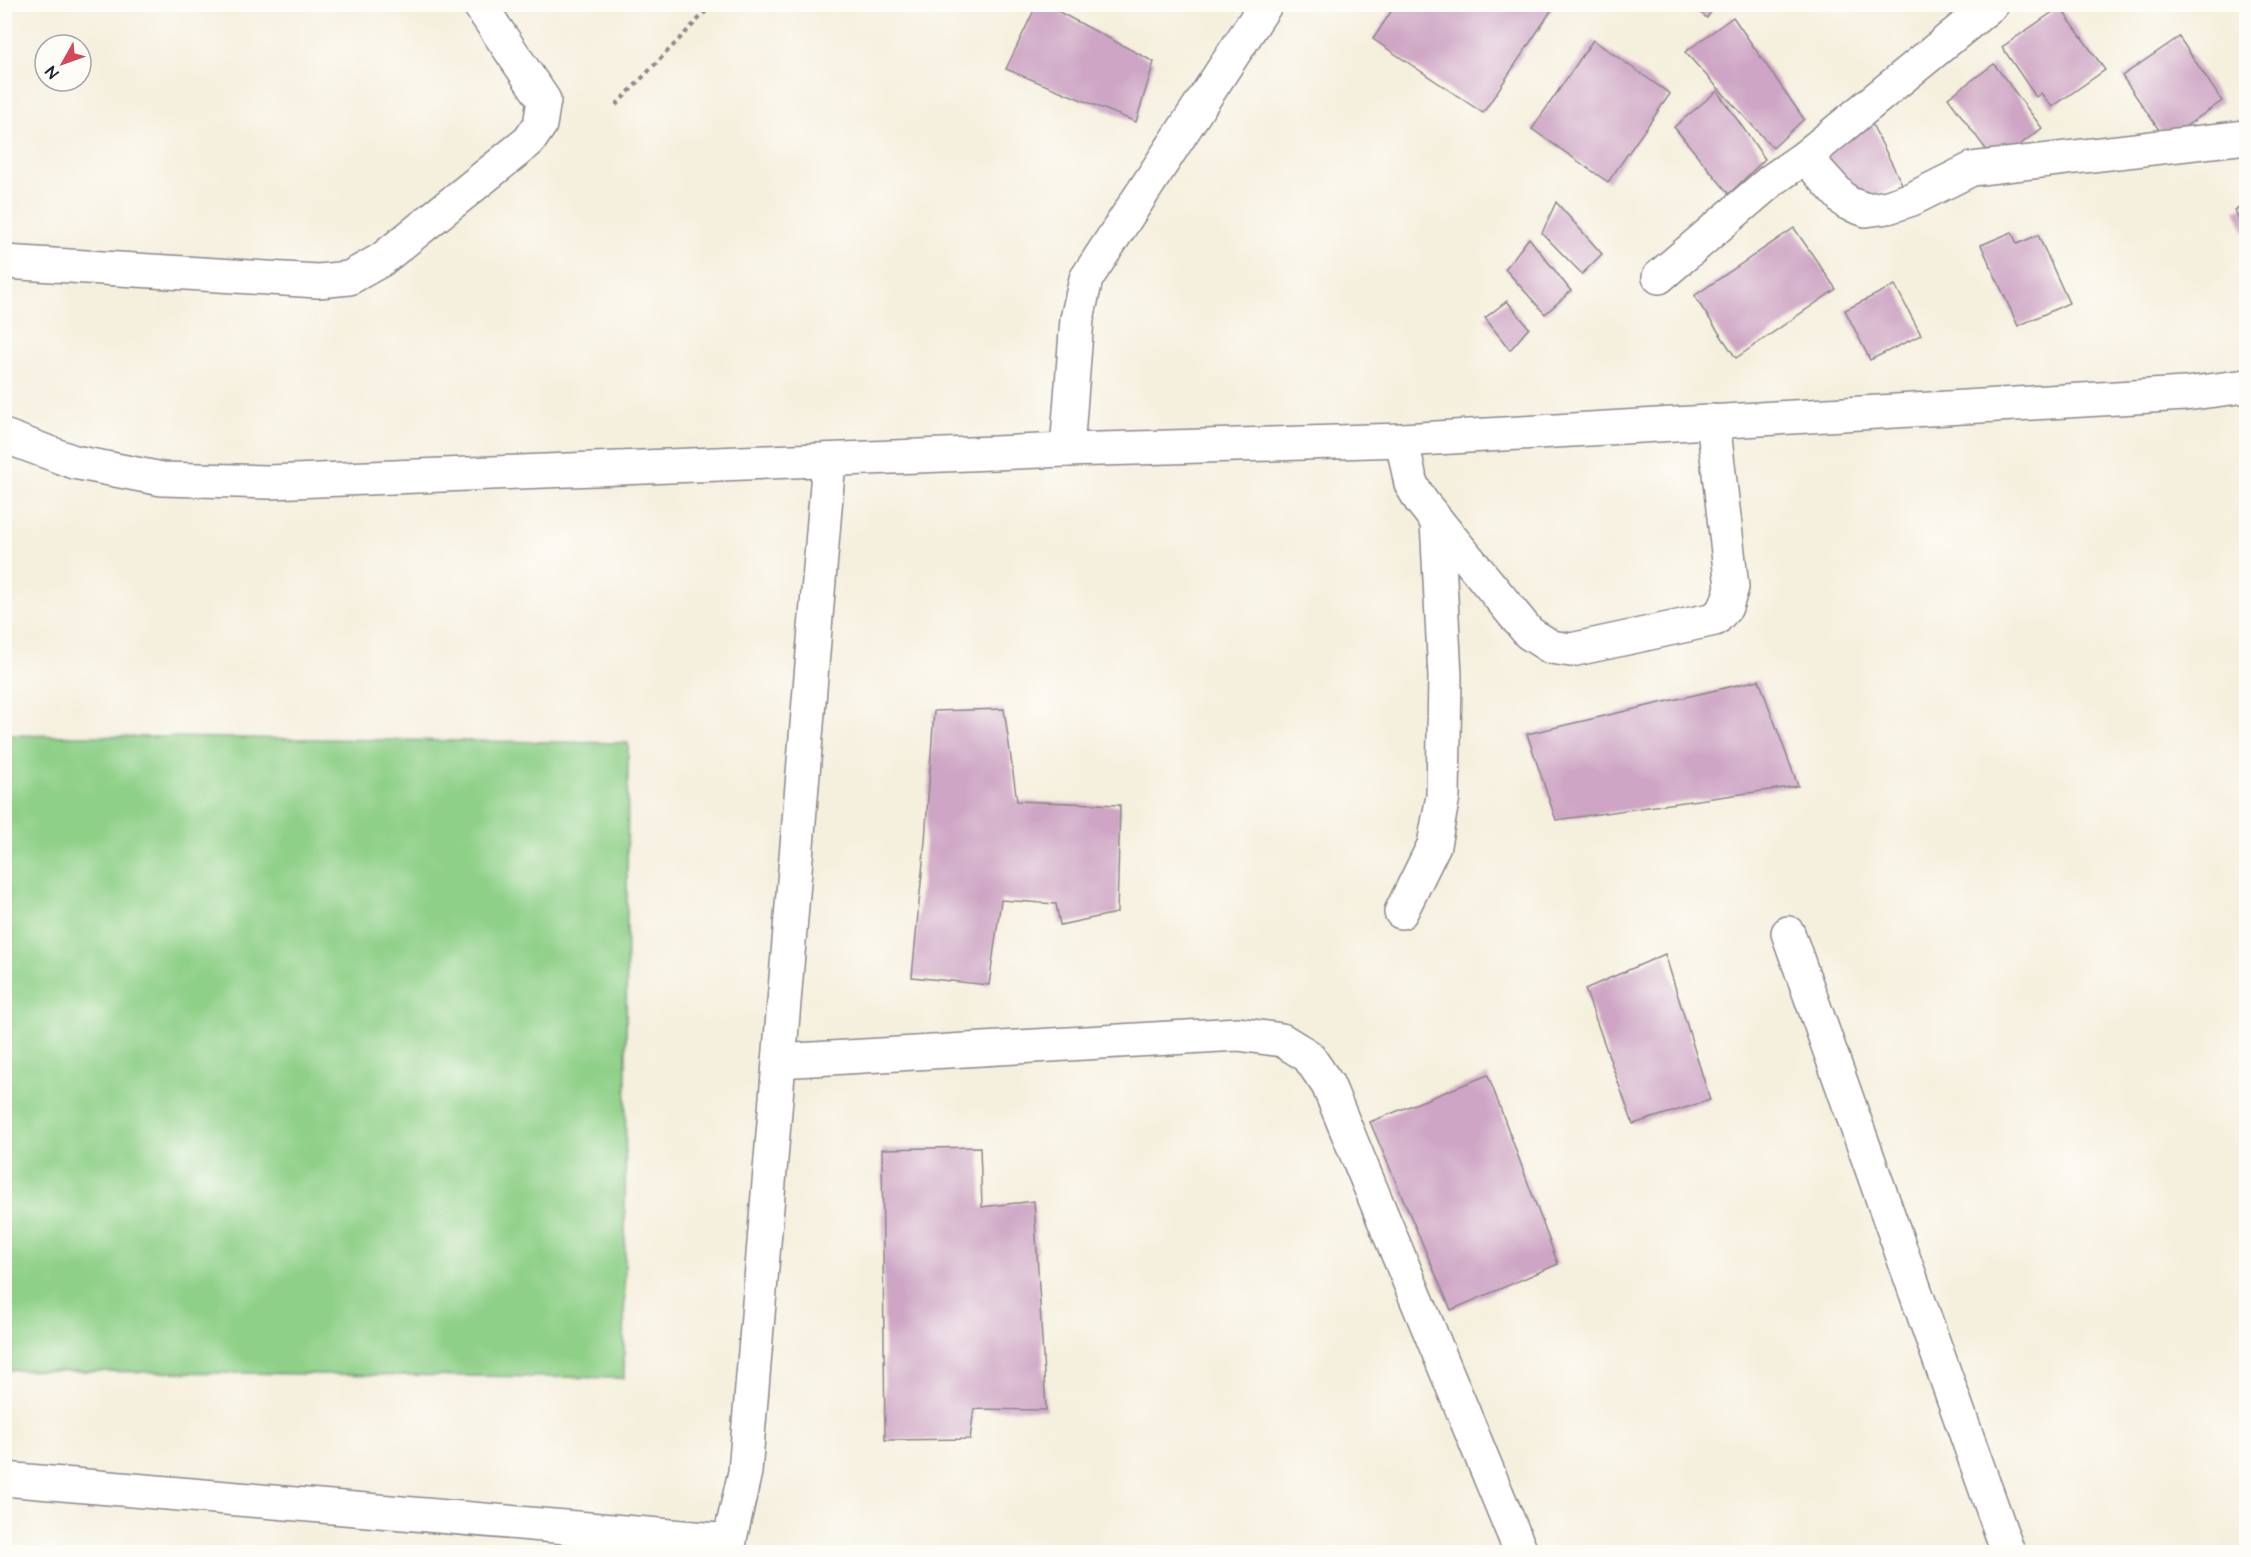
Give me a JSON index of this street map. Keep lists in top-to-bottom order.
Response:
{
  "north": "bottom left"
}
